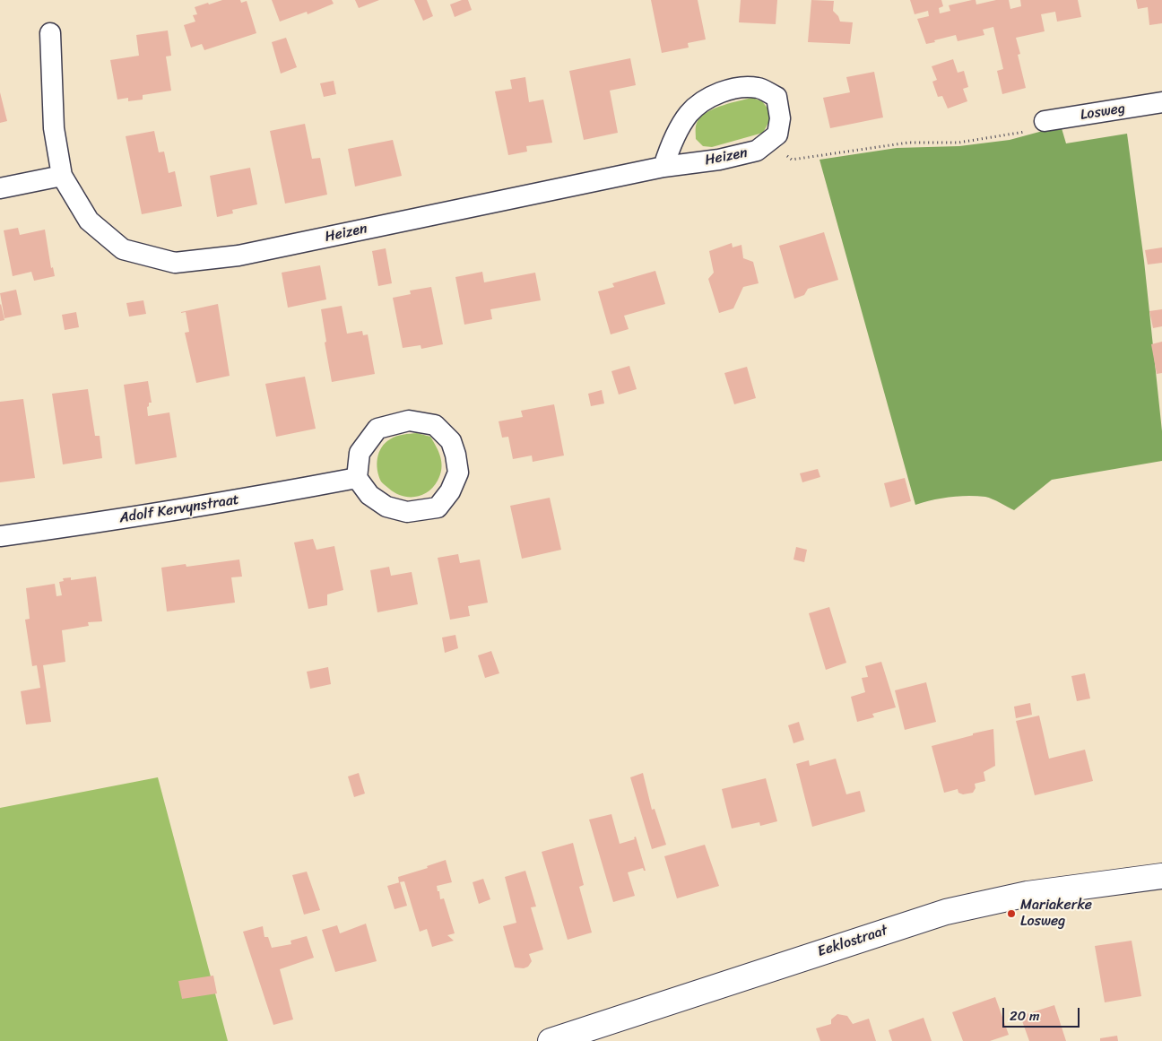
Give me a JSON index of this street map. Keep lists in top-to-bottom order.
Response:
{
  "streets": {
    "street": [
      "Losweg",
      "Heizen",
      "Adolf Kervynstraat",
      "Eeklostraat"
    ]
  },
  "places": ["Mariakerke Losweg"],
  "scale_bar": "20 m"
}
